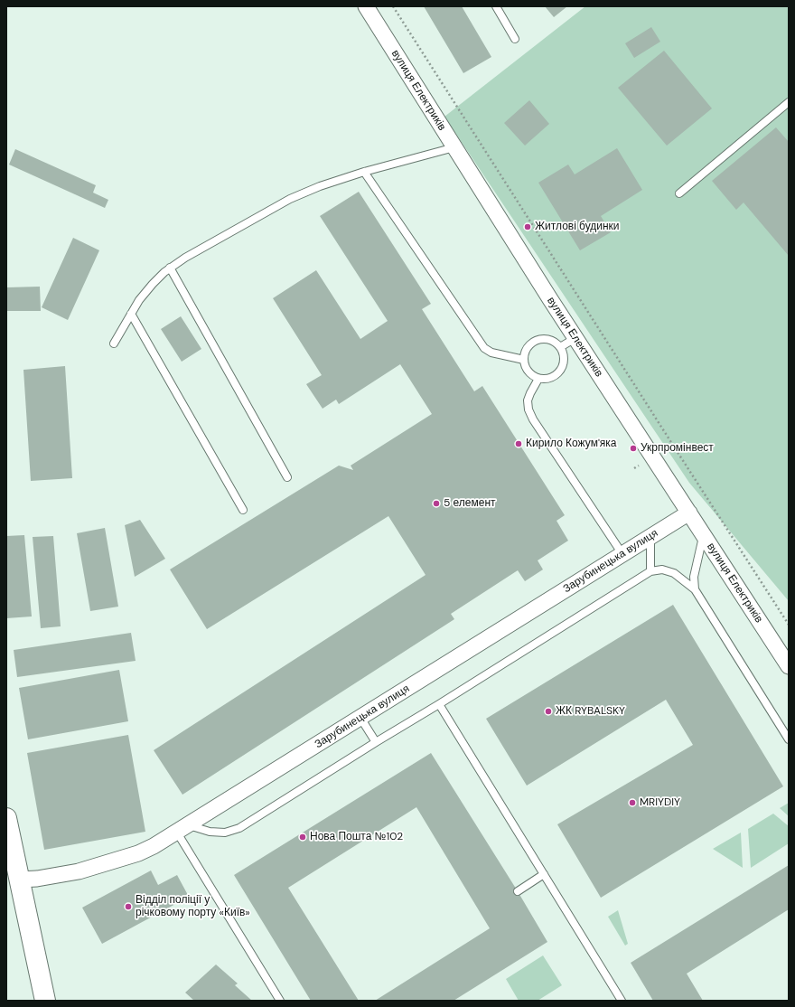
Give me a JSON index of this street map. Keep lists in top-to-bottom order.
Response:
{
  "streets": {
    "street": ["вулиця Електриків", "Зарубинецька вулиця"]
  },
  "crossings": [
    ["вулиця Електриків", "Зарубинецька вулиця"]
  ],
  "places": [
    "Житлові будинки",
    "Кирило Кожум'яка",
    "Укрпромінвест",
    "5 елемент",
    "ЖК RYBALSKY",
    "MRIYDIY",
    "Нова Пошта №102",
    "Відділ поліції у річковому порту «Київ»"
  ]
}
